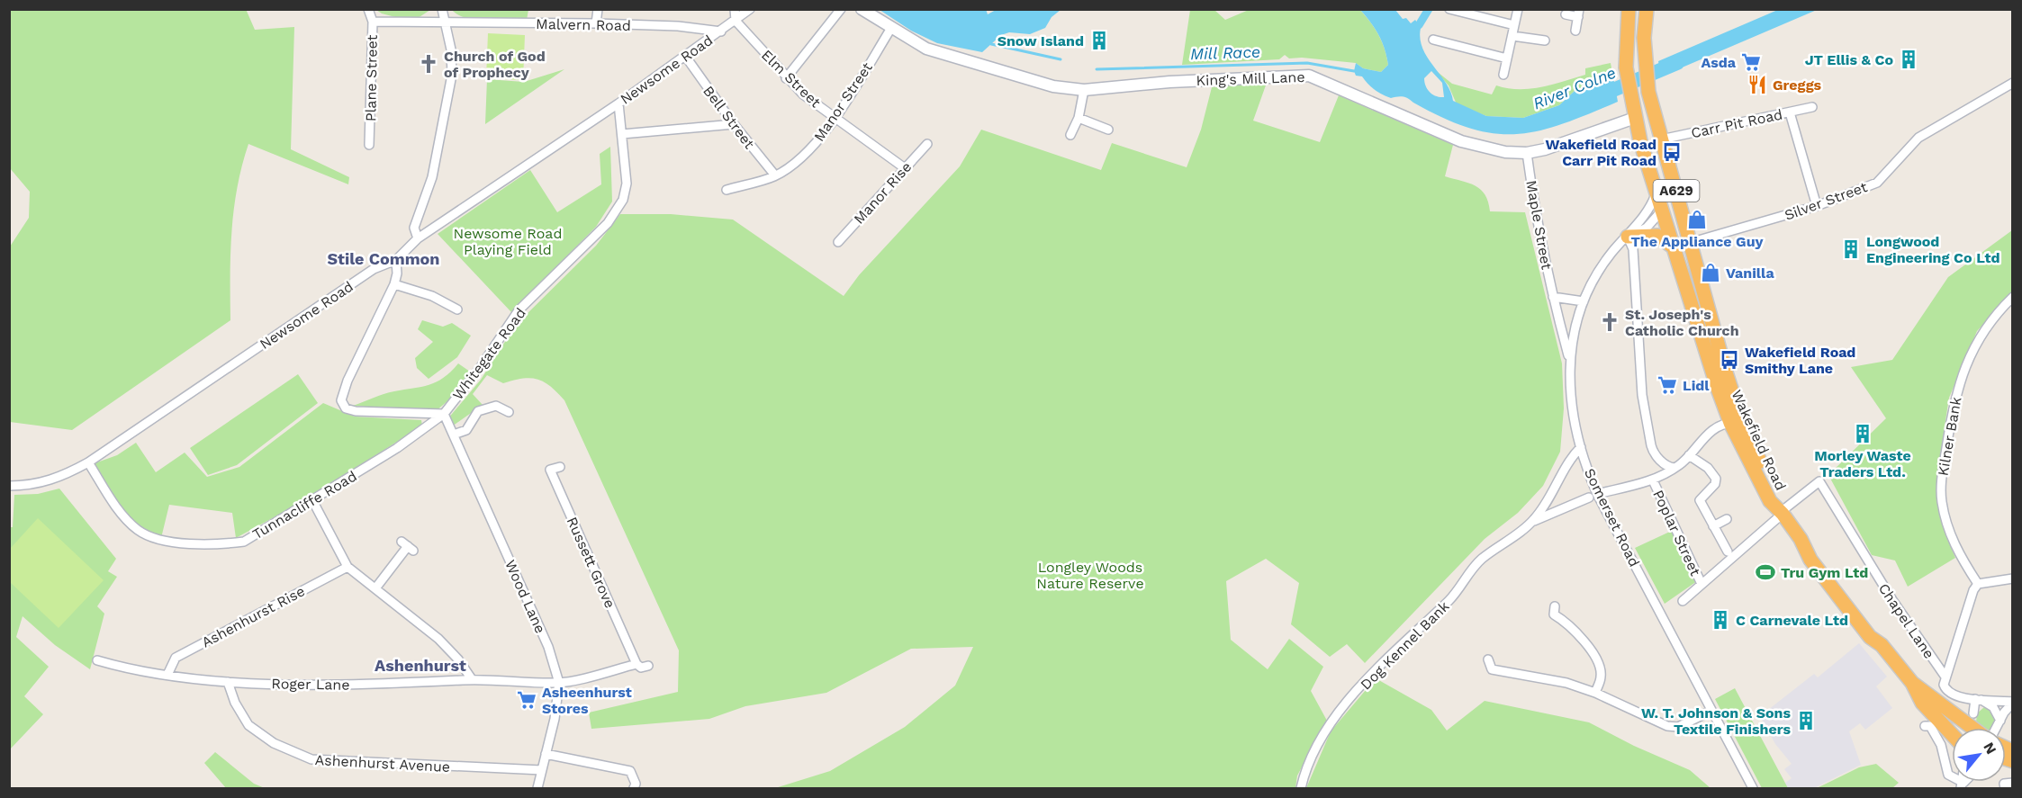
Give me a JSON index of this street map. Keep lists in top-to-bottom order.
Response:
{
  "streets": {
    "highway": ["A629", "Wakefield Road"],
    "street": [
      "Malvern Road",
      "Newsome Road",
      "Plane Street",
      "Elm Street",
      "King's Mill Lane",
      "Manor Street",
      "Bell Street",
      "Carr Pit Road",
      "Manor Rise",
      "Silver Street",
      "Maple Street",
      "Whitegate Road",
      "Kilner Bank",
      "Tunnacliffe Road",
      "Somerset Road",
      "Poplar Street",
      "Russett Grove",
      "Wood Lane",
      "Ashenhurst Rise",
      "Chapel Lane",
      "Dog Kennel Bank",
      "Roger Lane",
      "Ashenhurst Avenue"
    ]
  },
  "crossings": [
    ["Malvern Road", "Newsome Road"],
    ["Malvern Road", "Plane Street"],
    ["Newsome Road", "Elm Street"],
    ["Newsome Road", "Bell Street"],
    ["Newsome Road", "Whitegate Road"],
    ["Newsome Road", "Tunnacliffe Road"],
    ["Elm Street", "Manor Street"],
    ["Elm Street", "Manor Rise"],
    ["King's Mill Lane", "Manor Street"],
    ["King's Mill Lane", "Maple Street"],
    ["King's Mill Lane", "Wakefield Road"],
    ["Manor Street", "Bell Street"],
    ["Carr Pit Road", "Wakefield Road"],
    ["Silver Street", "Wakefield Road"],
    ["Maple Street", "Somerset Road"],
    ["Whitegate Road", "Tunnacliffe Road"],
    ["Whitegate Road", "Wood Lane"],
    ["Wakefield Road", "Somerset Road"],
    ["Wakefield Road", "Poplar Street"],
    ["Wakefield Road", "Dog Kennel Bank"],
    ["Tunnacliffe Road", "Wood Lane"],
    ["Somerset Road", "Dog Kennel Bank"],
    ["Poplar Street", "Chapel Lane"],
    ["Poplar Street", "Dog Kennel Bank"],
    ["Russett Grove", "Roger Lane"],
    ["Wood Lane", "Roger Lane"],
    ["Wood Lane", "Ashenhurst Avenue"],
    ["Ashenhurst Rise", "Roger Lane"],
    ["Roger Lane", "Ashenhurst Avenue"]
  ],
  "districts": ["Stile Common", "Ashenhurst"],
  "water": ["Mill Race", "River Colne"],
  "parks": ["Newsome Road Playing Field", "Longley Woods Nature Reserve"],
  "places": {
    "building": [
      "Snow Island",
      "JT Ellis & Co",
      "Longwood Engineering Co Ltd",
      "Morley Waste Traders Ltd.",
      "C Carnevale Ltd",
      "W. T. Johnson & Sons Textile Finishers"
    ],
    "supermarket": ["Asda", "Lidl", "Asheenhurst Stores"],
    "church": ["Church of God of Prophecy", "St. Joseph's Catholic Church"],
    "restaurant": ["Greggs"],
    "bus stop": ["Wakefield Road Carr Pit Road", "Wakefield Road Smithy Lane"],
    "shop": ["The Appliance Guy", "Vanilla"],
    "sports": ["Tru Gym Ltd"]
  },
  "north": "top right"
}
